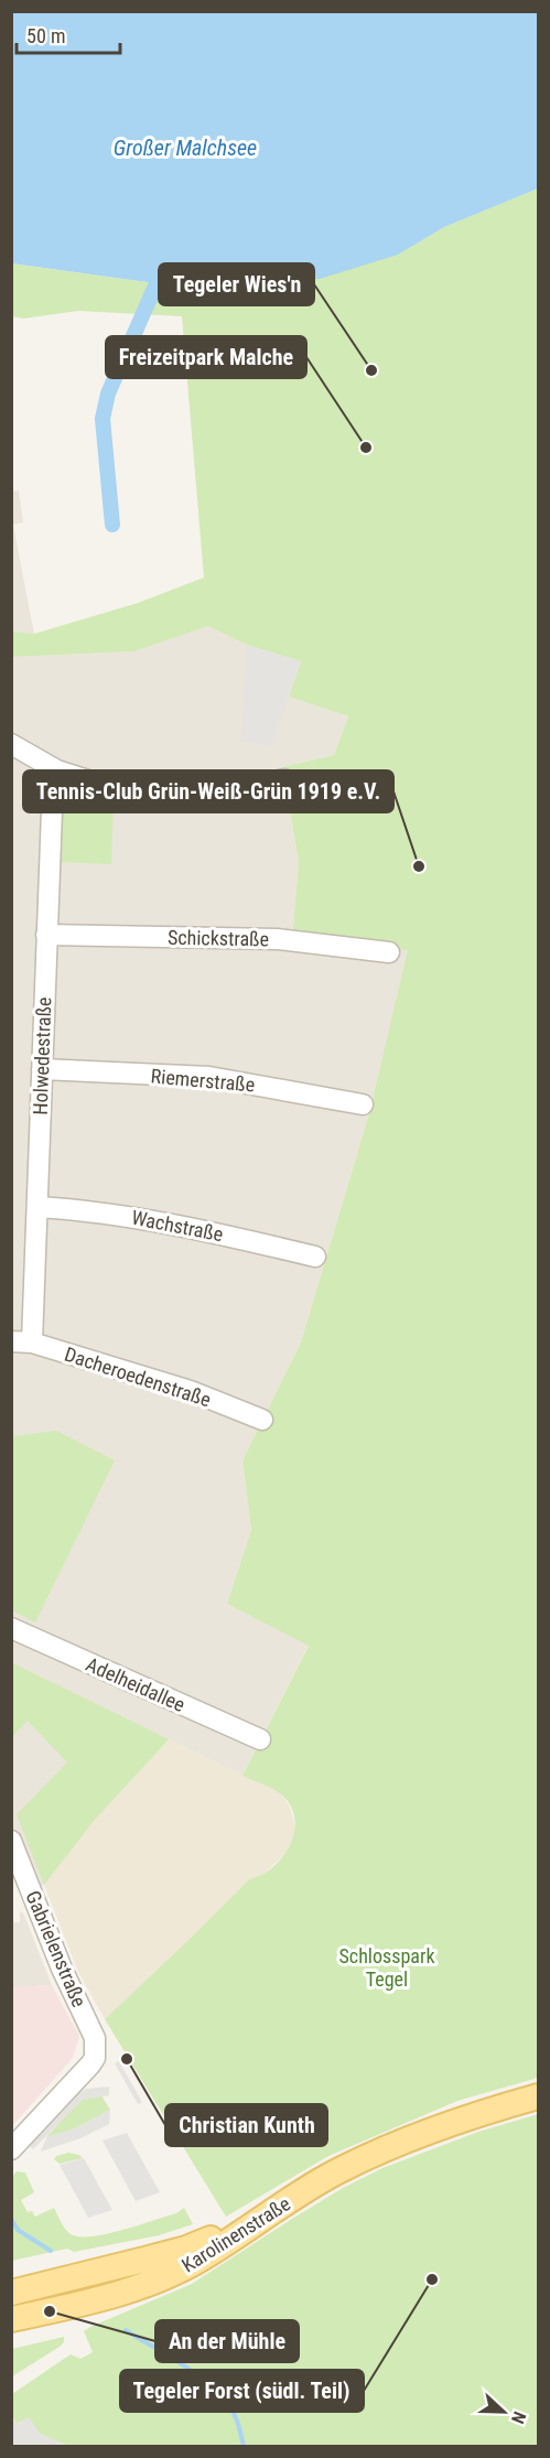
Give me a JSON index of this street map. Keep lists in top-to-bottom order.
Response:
{
  "streets": {
    "main road": ["Karolinenstraße"],
    "street": [
      "Schickstraße",
      "Holwedestraße",
      "Riemerstraße",
      "Wachstraße",
      "Dacheroedenstraße",
      "Adelheidallee",
      "Gabrielenstraße"
    ]
  },
  "crossings": [
    ["Schickstraße", "Holwedestraße"],
    ["Holwedestraße", "Riemerstraße"],
    ["Holwedestraße", "Wachstraße"],
    ["Holwedestraße", "Dacheroedenstraße"]
  ],
  "water": ["Großer Malchsee"],
  "parks": ["Schlosspark Tegel"],
  "places": [
    "Tegeler Wies'n",
    "Freizeitpark Malche",
    "Tennis-Club Grün-Weiß-Grün 1919 e.V.",
    "Christian Kunth",
    "Tegeler Forst (südl. Teil)",
    "An der Mühle"
  ],
  "scale_bar": "50 m",
  "north": "right"
}
